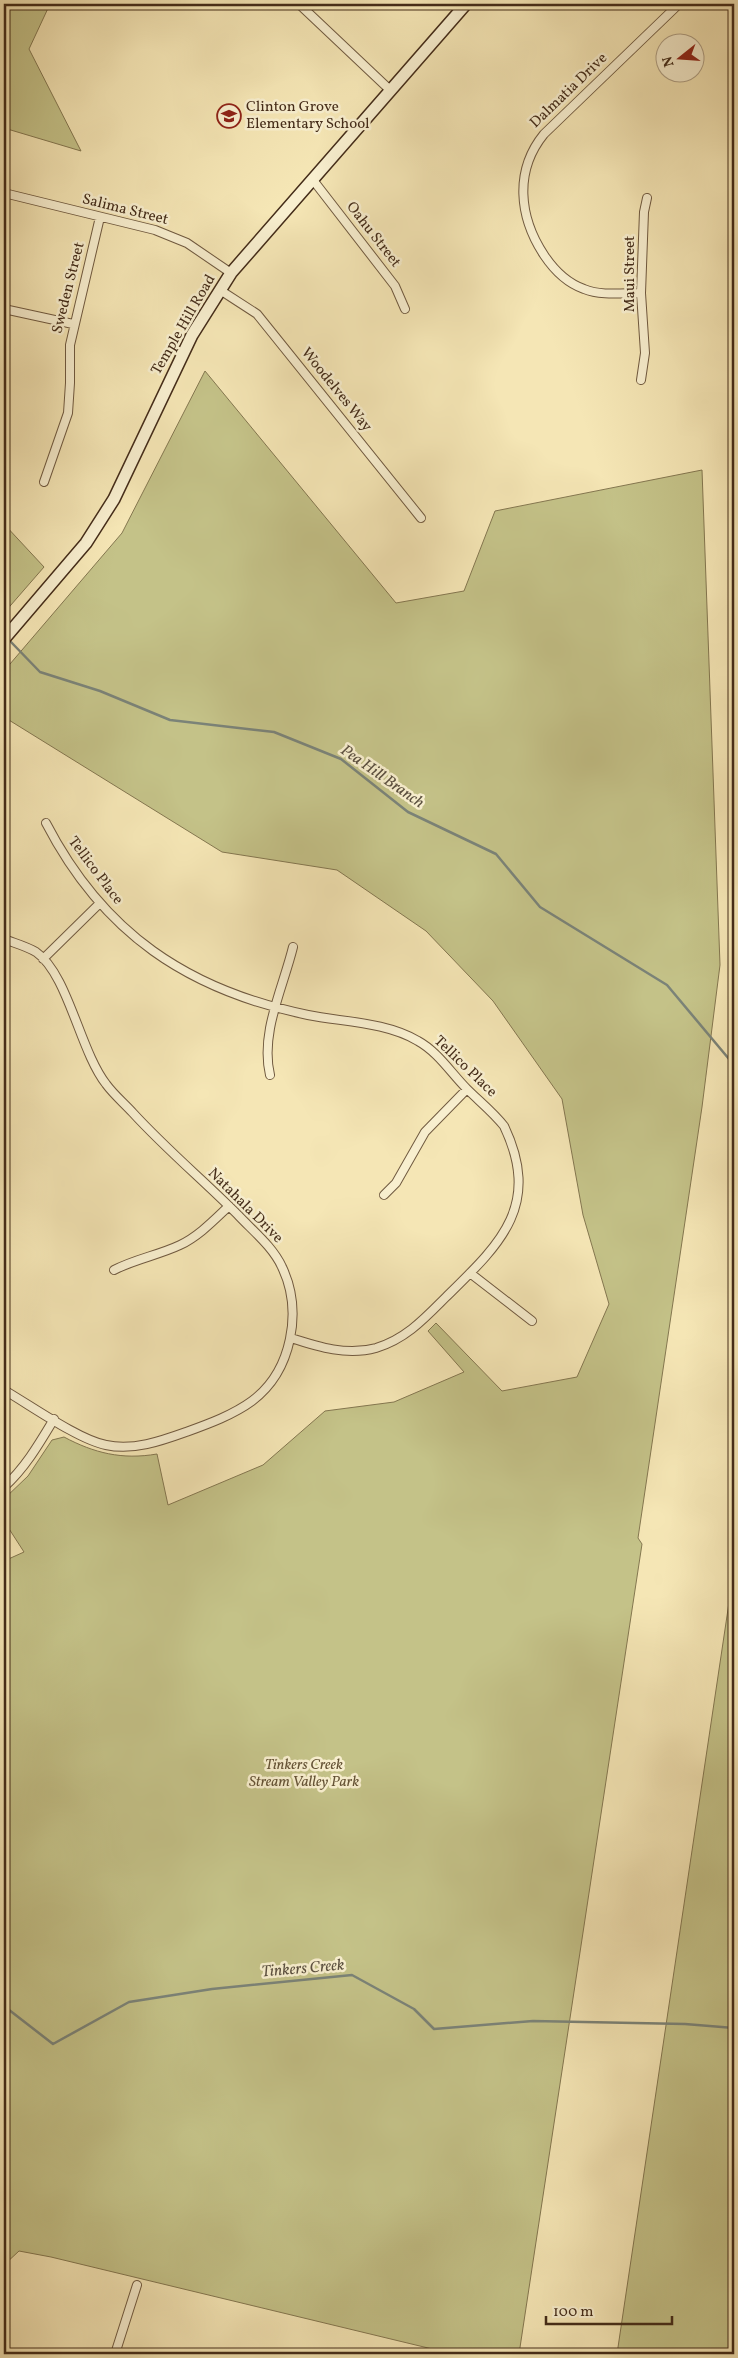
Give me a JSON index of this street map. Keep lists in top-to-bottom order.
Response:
{
  "streets": {
    "main road": ["Temple Hill Road"],
    "street": [
      "Dalmatia Drive",
      "Salima Street",
      "Oahu Street",
      "Maui Street",
      "Sweden Street",
      "Woodelves Way",
      "Tellico Place",
      "Natahala Drive"
    ]
  },
  "crossings": [
    ["Dalmatia Drive", "Maui Street"],
    ["Salima Street", "Sweden Street"],
    ["Salima Street", "Temple Hill Road"],
    ["Oahu Street", "Temple Hill Road"],
    ["Temple Hill Road", "Woodelves Way"],
    ["Tellico Place", "Natahala Drive"]
  ],
  "water": ["Pea Hill Branch", "Tinkers Creek"],
  "parks": ["Tinkers Creek Stream Valley Park"],
  "places": {
    "school or university": ["Clinton Grove Elementary School"]
  },
  "scale_bar": "100 m",
  "north": "left"
}
